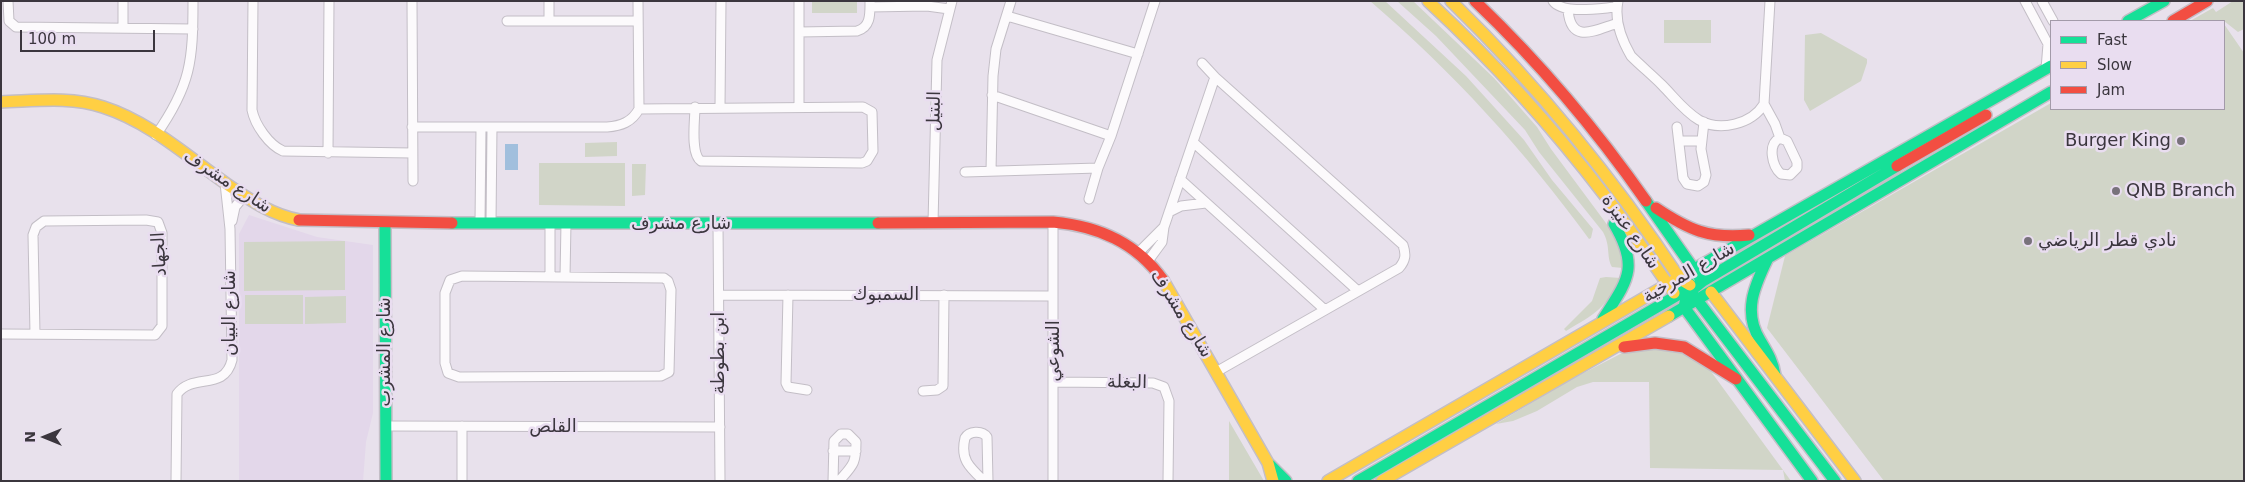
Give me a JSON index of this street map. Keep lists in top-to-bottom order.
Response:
{
  "streets": {
    "main road": [
      "شارع مشرف",
      "شارع عنيزة",
      "شارع المرخية",
      "شارع المشرب"
    ],
    "street": [
      "البتيل",
      "الجهاد",
      "السمبوك",
      "شارع البيان",
      "الشوعي",
      "ابن بطوطة",
      "البغلة",
      "القلص"
    ]
  },
  "crossings": [
    ["البتيل", "شارع مشرف"],
    ["شارع مشرف", "شارع البيان"],
    ["شارع مشرف", "الشوعي"],
    ["شارع مشرف", "شارع المشرب"],
    ["شارع مشرف", "ابن بطوطة"],
    ["شارع عنيزة", "شارع المرخية"],
    ["السمبوك", "الشوعي"],
    ["السمبوك", "ابن بطوطة"],
    ["الشوعي", "البغلة"],
    ["شارع المشرب", "القلص"],
    ["ابن بطوطة", "القلص"]
  ],
  "places": ["Burger King", "QNB Branch", "نادي قطر الرياضي"],
  "legend": ["Fast", "Slow", "Jam"],
  "scale_bar": "100 m",
  "north": "left"
}
